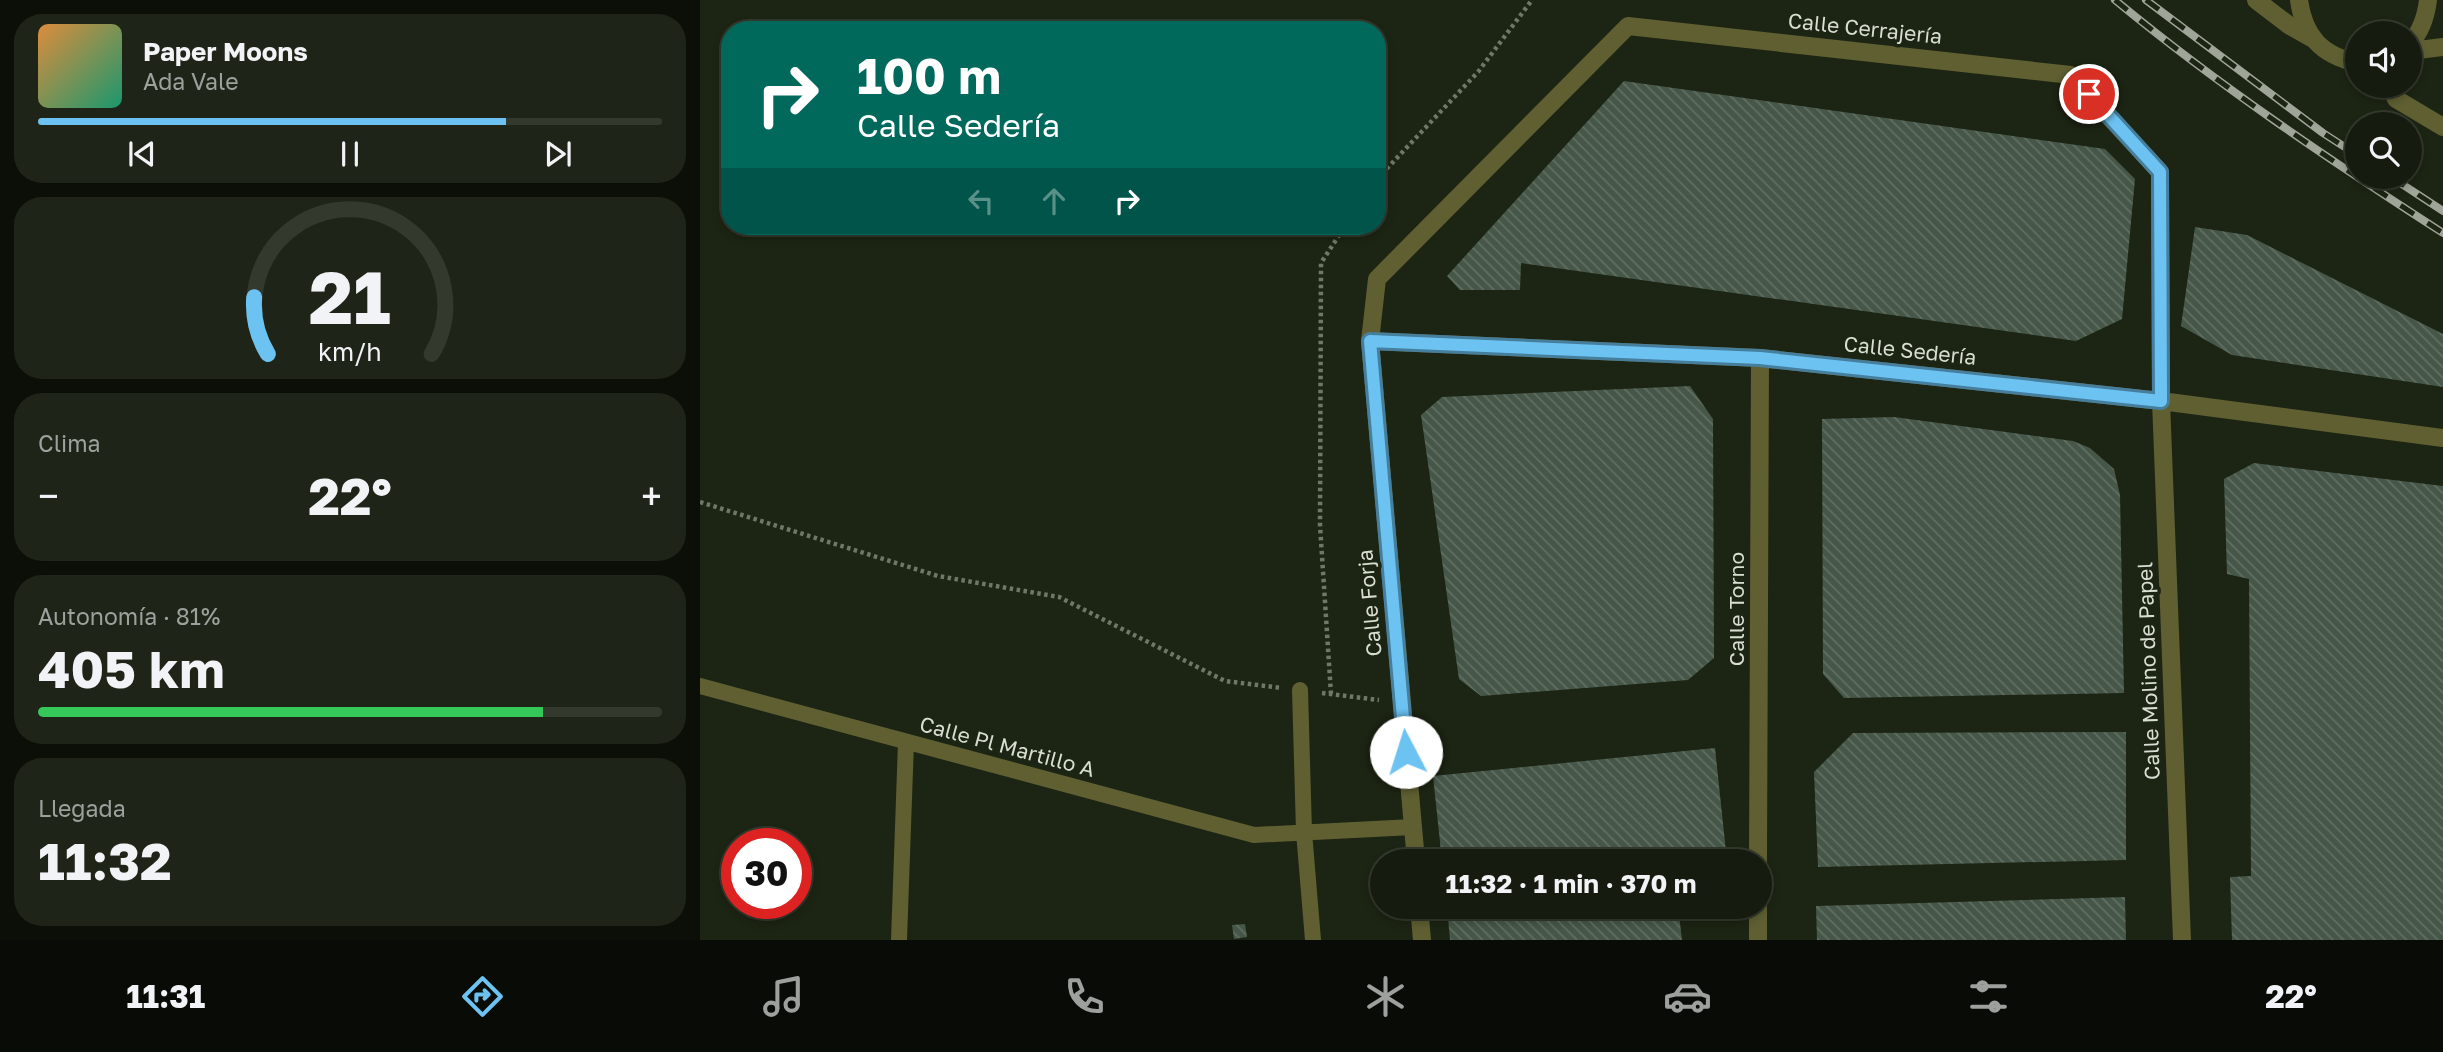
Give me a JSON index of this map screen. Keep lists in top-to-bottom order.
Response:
{
  "streets": {
    "street": [
      "Calle Cerrajería",
      "Calle Sedería",
      "Calle Forja",
      "Calle Torno",
      "Calle Molino de Papel"
    ],
    "lane": ["Calle Pl Martillo A"]
  },
  "crossings": [
    ["Calle Cerrajería", "Calle Sedería"],
    ["Calle Cerrajería", "Calle Forja"],
    ["Calle Cerrajería", "Calle Molino de Papel"],
    ["Calle Sedería", "Calle Forja"],
    ["Calle Sedería", "Calle Torno"],
    ["Calle Sedería", "Calle Molino de Papel"],
    ["Calle Forja", "Calle Pl Martillo A"]
  ],
  "page": {
    "turn": ["100 m", "Calle Sedería"],
    "song": ["Paper Moons", "Ada Vale"],
    "tile": [
      "Clima",
      ["Autonomía · 81%", "405 km"],
      ["Llegada", "11:32"]
    ],
    "heat": ["−", "22°", "+"],
    "limit": "30",
    "trip": "11:32 · 1 min · 370 m",
    "tabs": ["11:31", "22°"],
    "gauge": ["21", "km/h"]
  }
}
